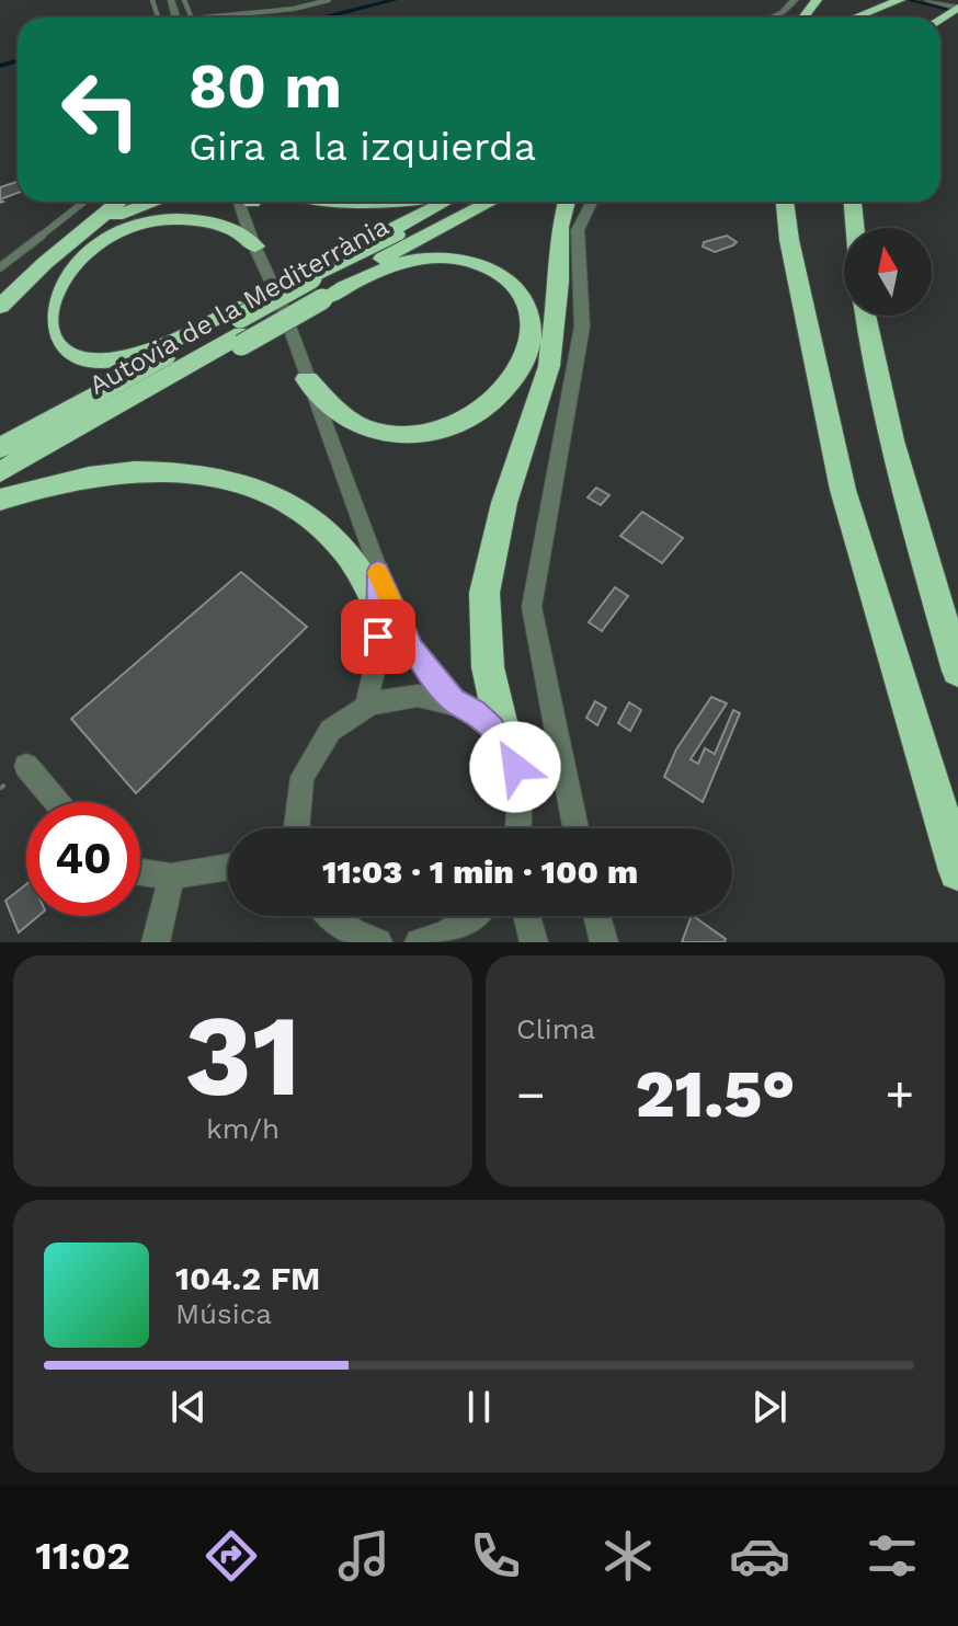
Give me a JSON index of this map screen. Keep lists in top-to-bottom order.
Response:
{
  "streets": {
    "highway": ["Autovia de la Mediterrània"]
  },
  "north": "top",
  "page": {
    "turn": ["80 m", "Gira a la izquierda"],
    "limit": "40",
    "trip": "11:03 · 1 min · 100 m",
    "tile": [
      ["31", "km/h"],
      "Clima"
    ],
    "heat": ["−", "21.5°", "+"],
    "song": ["104.2 FM", "Música"],
    "tabs": "11:02"
  }
}
